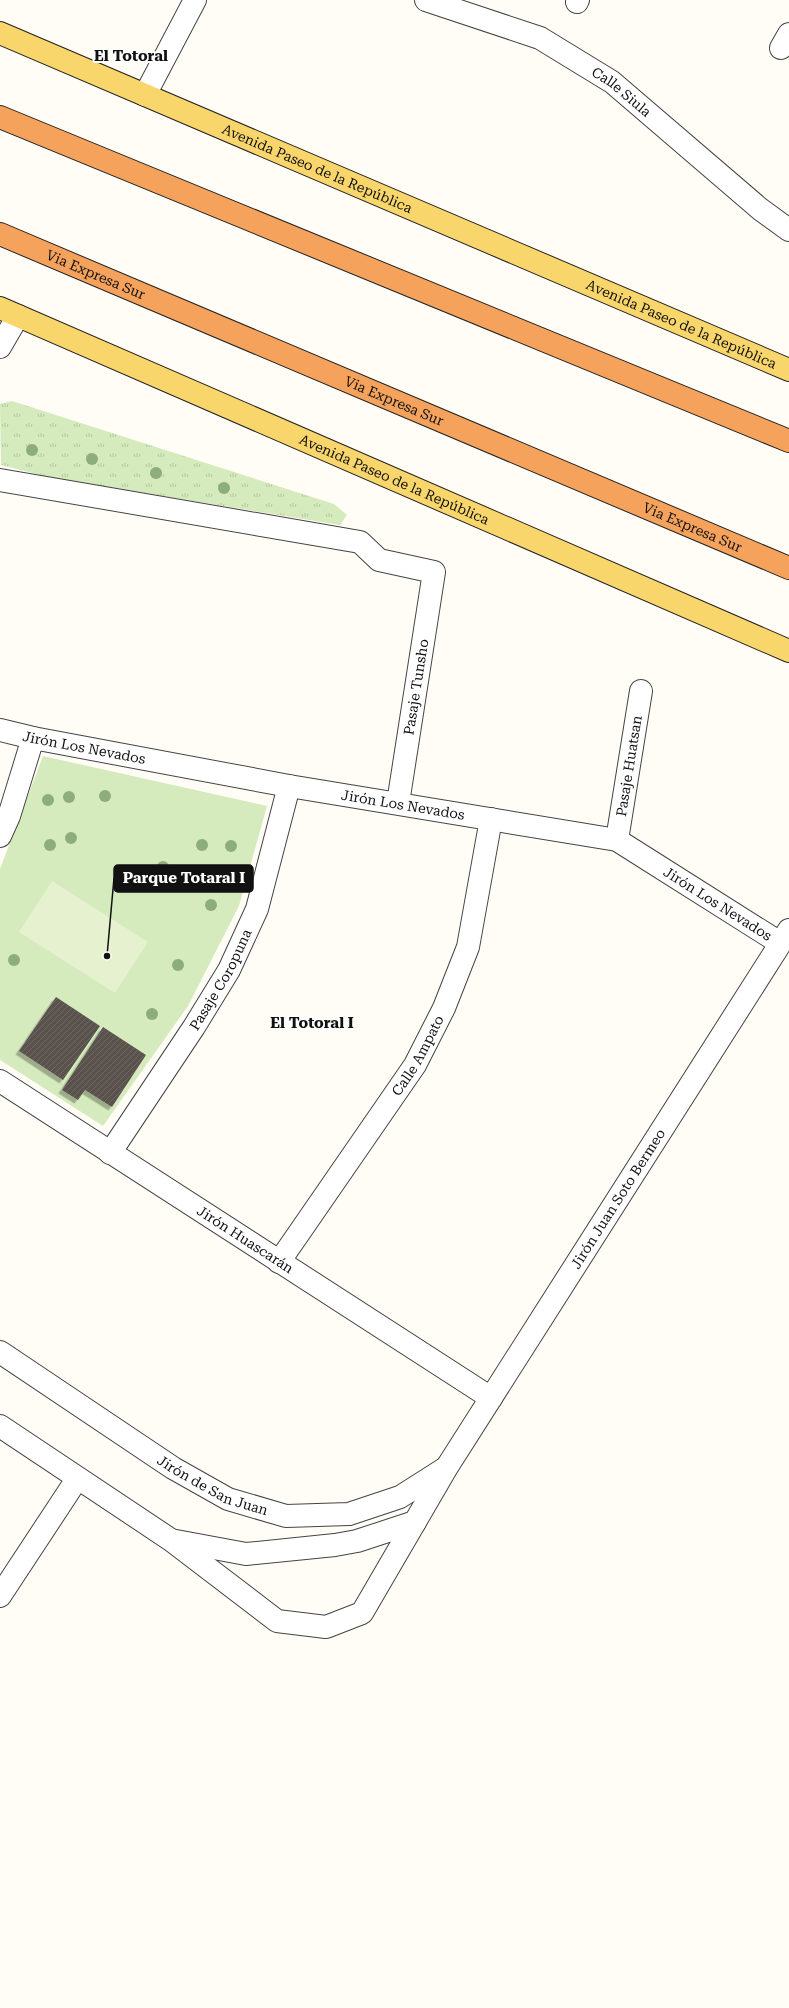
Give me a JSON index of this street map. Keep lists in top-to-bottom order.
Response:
{
  "streets": {
    "highway": ["Via Expresa Sur"],
    "main road": ["Avenida Paseo de la República"],
    "street": [
      "Calle Siula",
      "Pasaje Tunsho",
      "Jirón Los Nevados",
      "Pasaje Huatsan",
      "Pasaje Coropuna",
      "Calle Ampato",
      "Jirón Juan Soto Bermeo",
      "Jirón Huascarán",
      "Jirón de San Juan"
    ]
  },
  "crossings": [
    ["Pasaje Tunsho", "Jirón Los Nevados"],
    ["Jirón Los Nevados", "Pasaje Huatsan"],
    ["Jirón Los Nevados", "Pasaje Coropuna"],
    ["Jirón Los Nevados", "Calle Ampato"],
    ["Jirón Los Nevados", "Jirón Juan Soto Bermeo"],
    ["Pasaje Coropuna", "Jirón Huascarán"],
    ["Calle Ampato", "Jirón Huascarán"],
    ["Jirón Juan Soto Bermeo", "Jirón Huascarán"],
    ["Jirón Juan Soto Bermeo", "Jirón de San Juan"]
  ],
  "districts": ["El Totoral", "El Totoral I"],
  "places": ["Parque Totaral I"]
}
